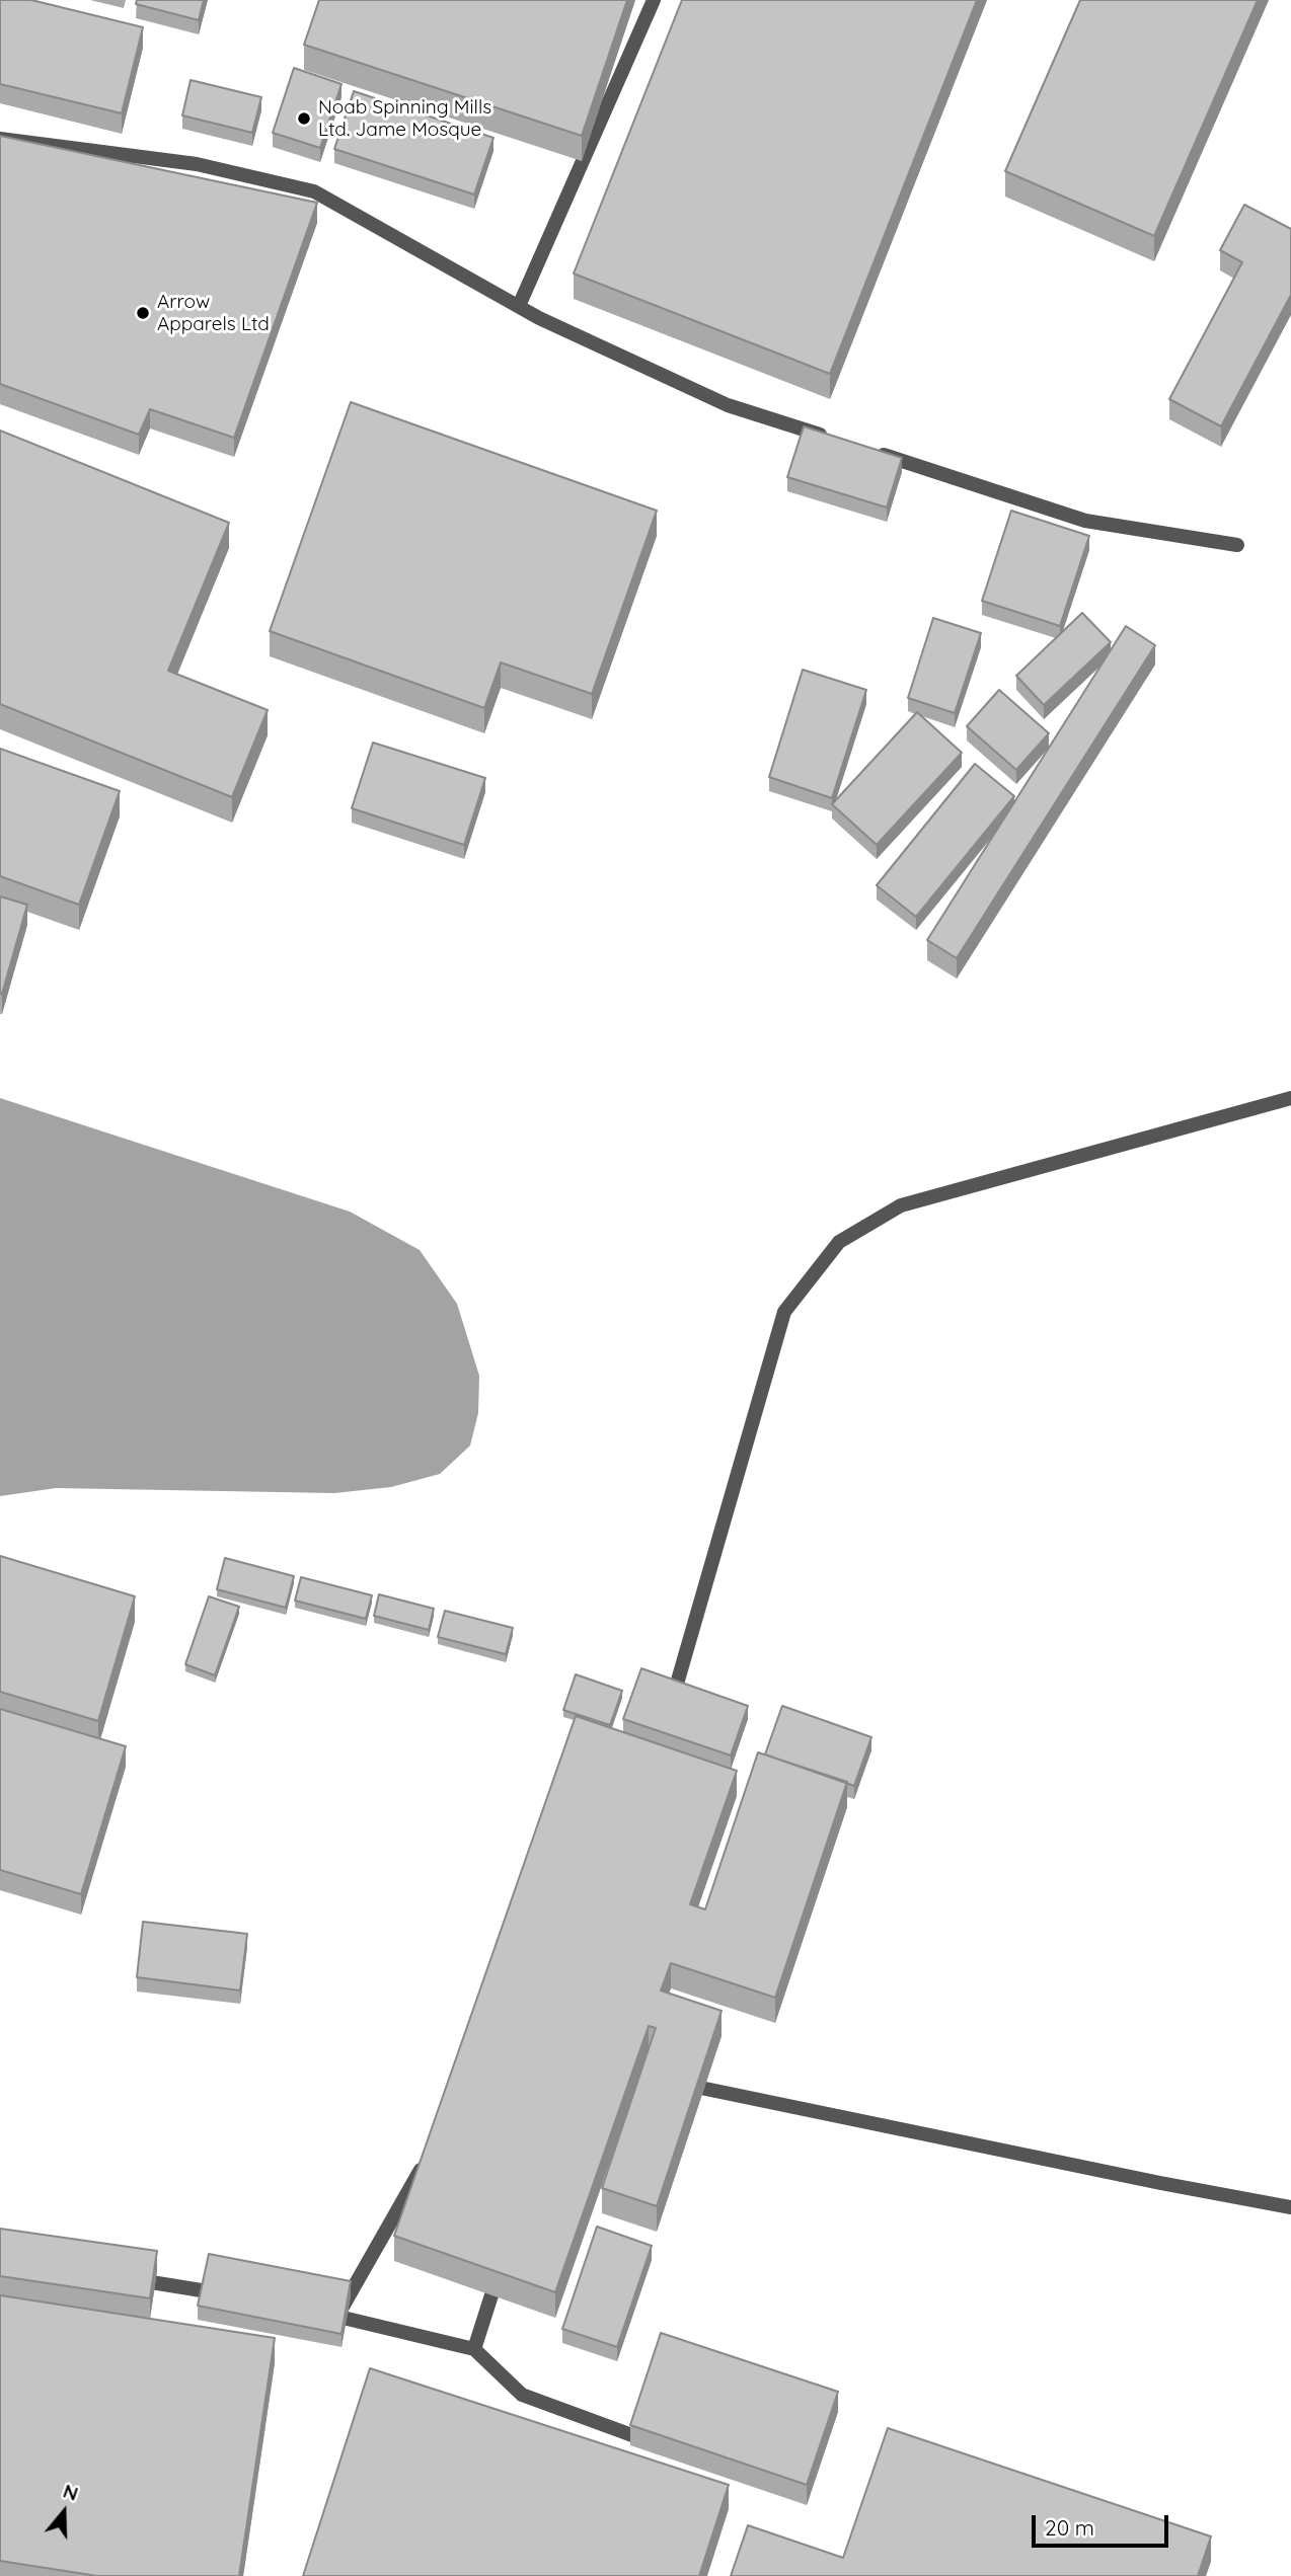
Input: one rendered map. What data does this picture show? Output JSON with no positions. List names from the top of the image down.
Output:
{
  "places": ["Noab Spinning Mills Ltd. Jame Mosque", "Arrow Apparels Ltd"],
  "scale_bar": "20 m",
  "north": "top"
}
